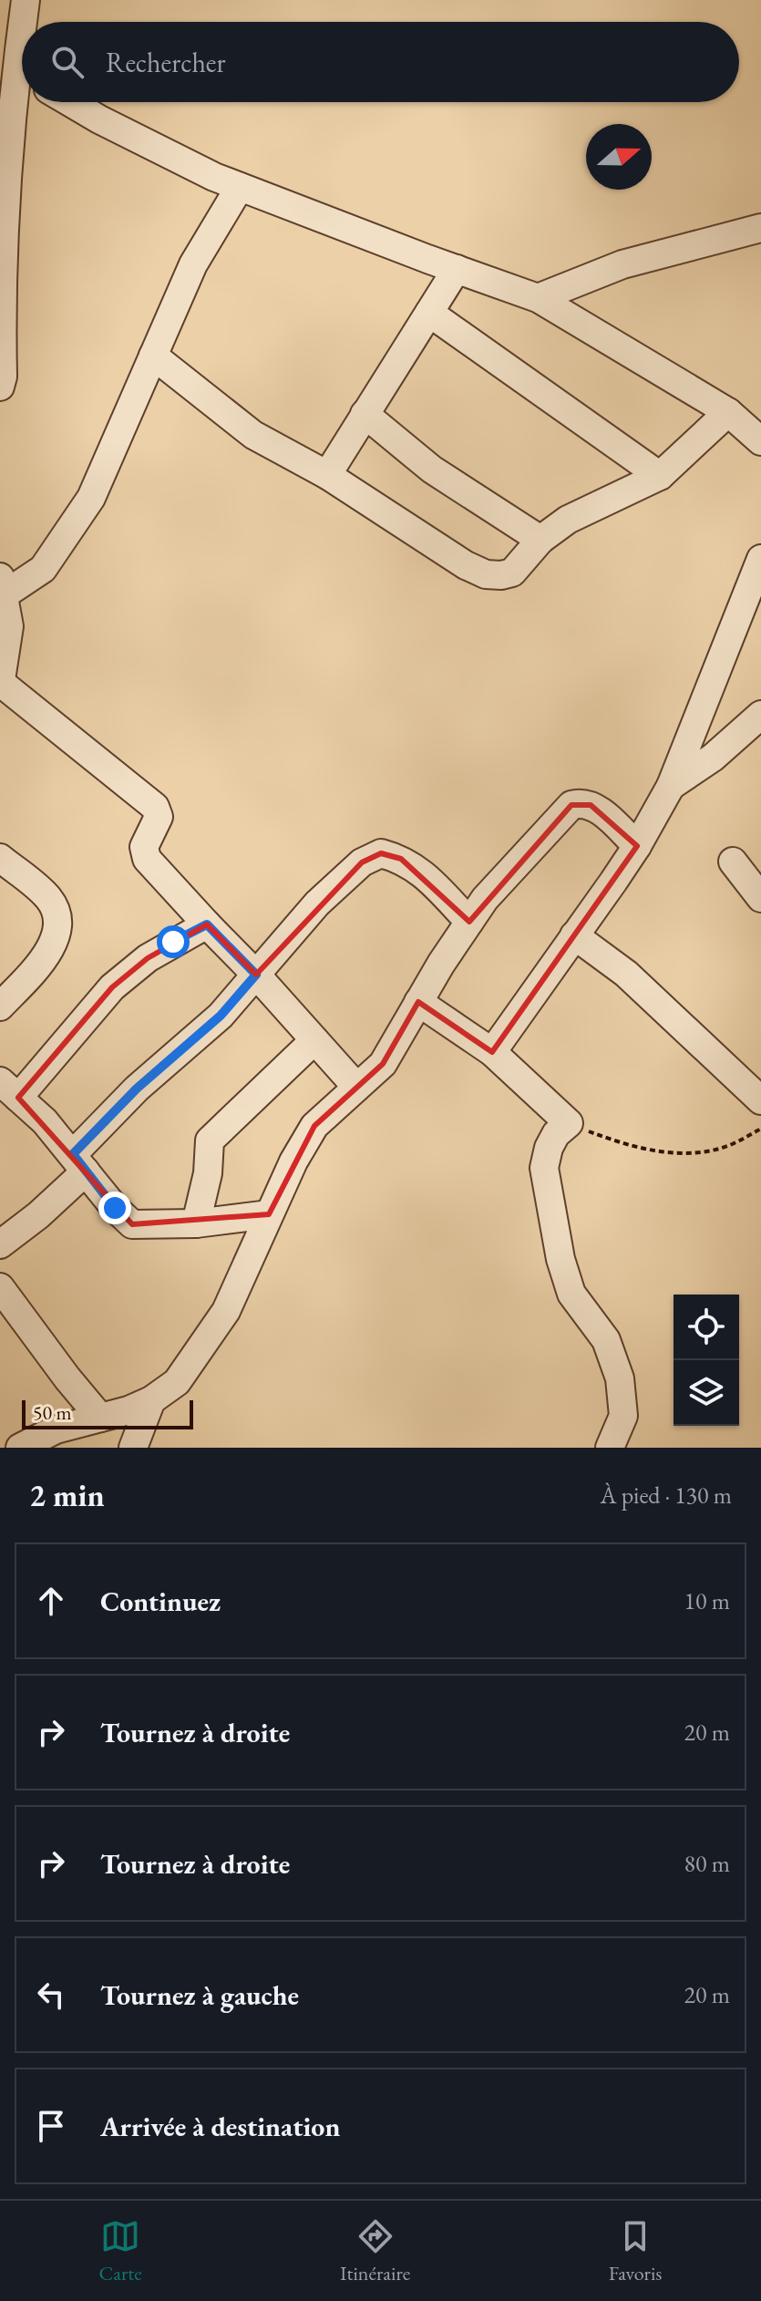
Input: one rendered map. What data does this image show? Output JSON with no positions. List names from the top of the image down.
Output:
{
  "scale_bar": "50 m",
  "north": "right",
  "page": {
    "search": "Rechercher",
    "scale": "50 m",
    "heading": ["2 min", "À pied · 130 m"],
    "list": [
      ["Continuez", "10 m"],
      ["Tournez à droite", "20 m"],
      ["Tournez à droite", "80 m"],
      ["Tournez à gauche", "20 m"],
      "Arrivée à destination"
    ],
    "nav": ["Carte", "Itinéraire", "Favoris"]
  }
}
